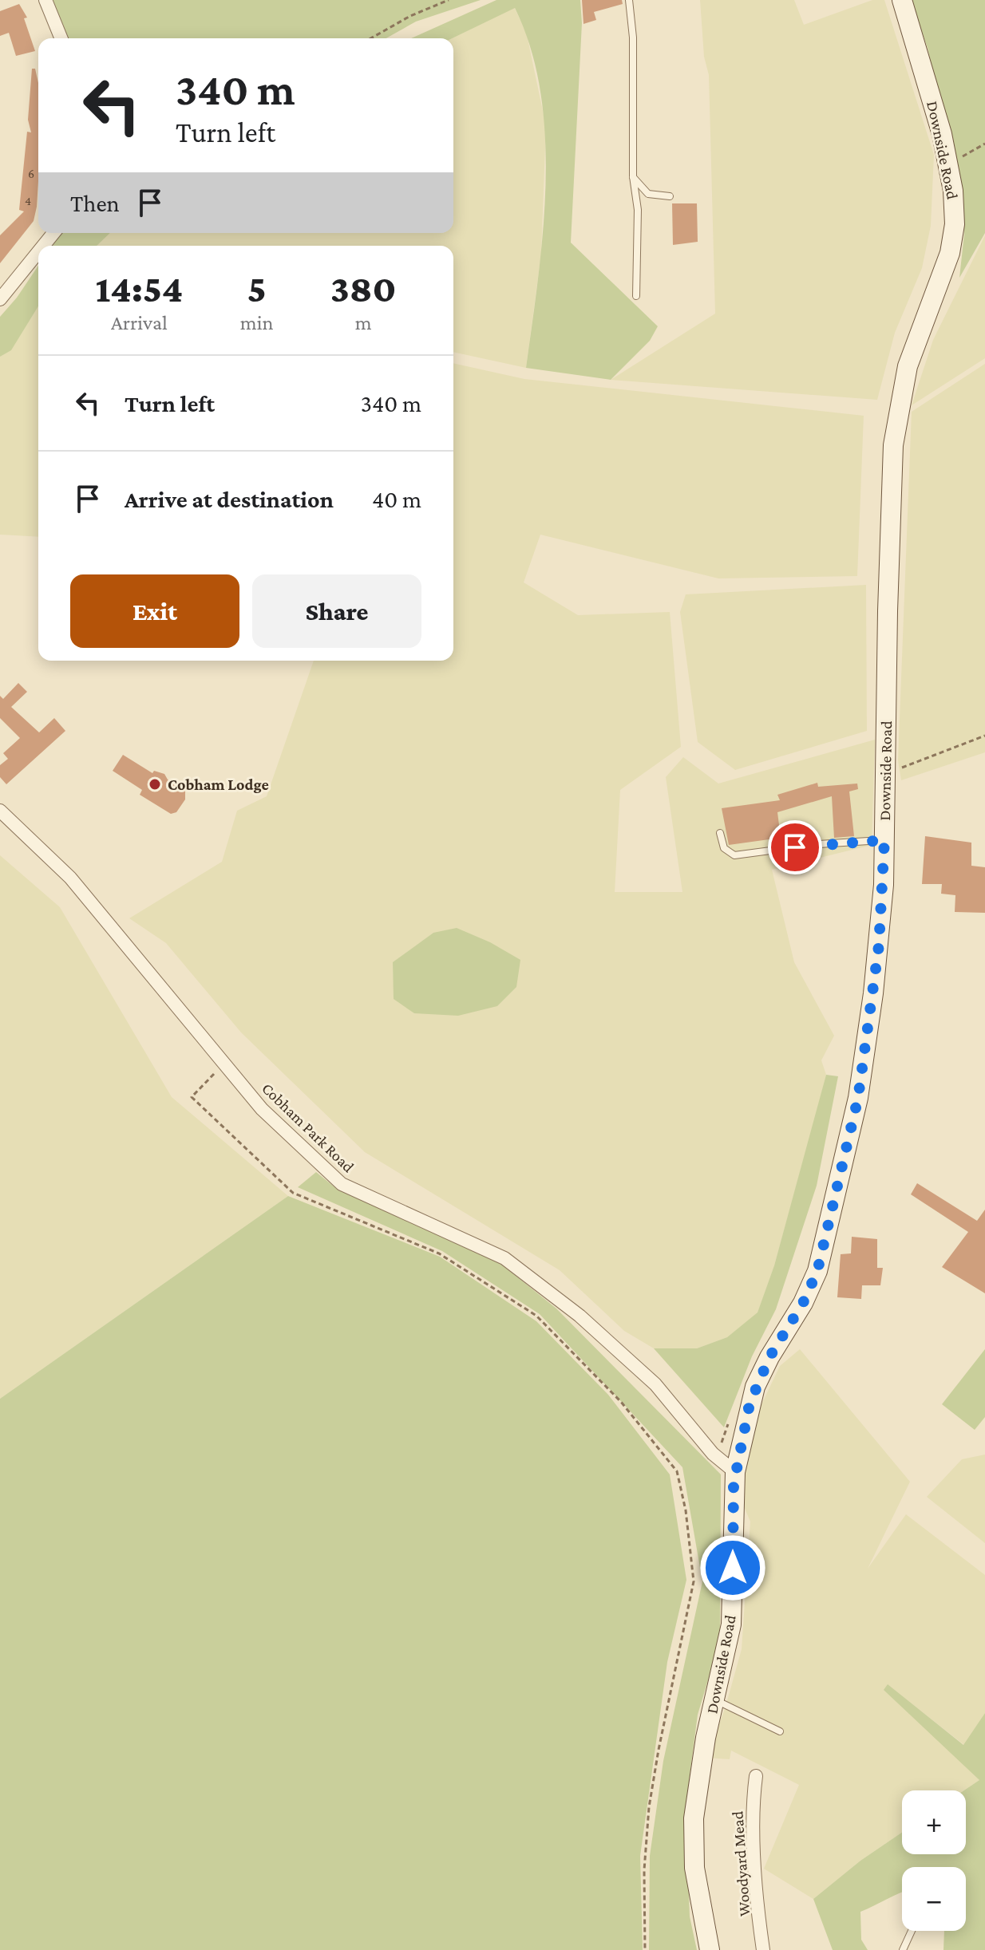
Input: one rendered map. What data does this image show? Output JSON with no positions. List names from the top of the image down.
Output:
{
  "streets": {
    "street": ["Downside Road", "Cobham Park Road", "Woodyard Mead"]
  },
  "crossings": [
    ["Downside Road", "Cobham Park Road"]
  ],
  "places": ["Cobham Lodge"],
  "house_numbers": ["6", "4"],
  "page": {
    "turn": ["340 m", "Turn left"],
    "then": "Then",
    "eta": [
      "14:54",
      "Arrival",
      "5",
      "min",
      "380",
      "m"
    ],
    "list": [
      {
        "name": "Turn left",
        "value": "340 m"
      },
      {
        "name": "Arrive at destination",
        "value": "40 m"
      }
    ],
    "buttons": ["Exit", "Share"],
    "map_buttons": ["+", "−"]
  }
}
